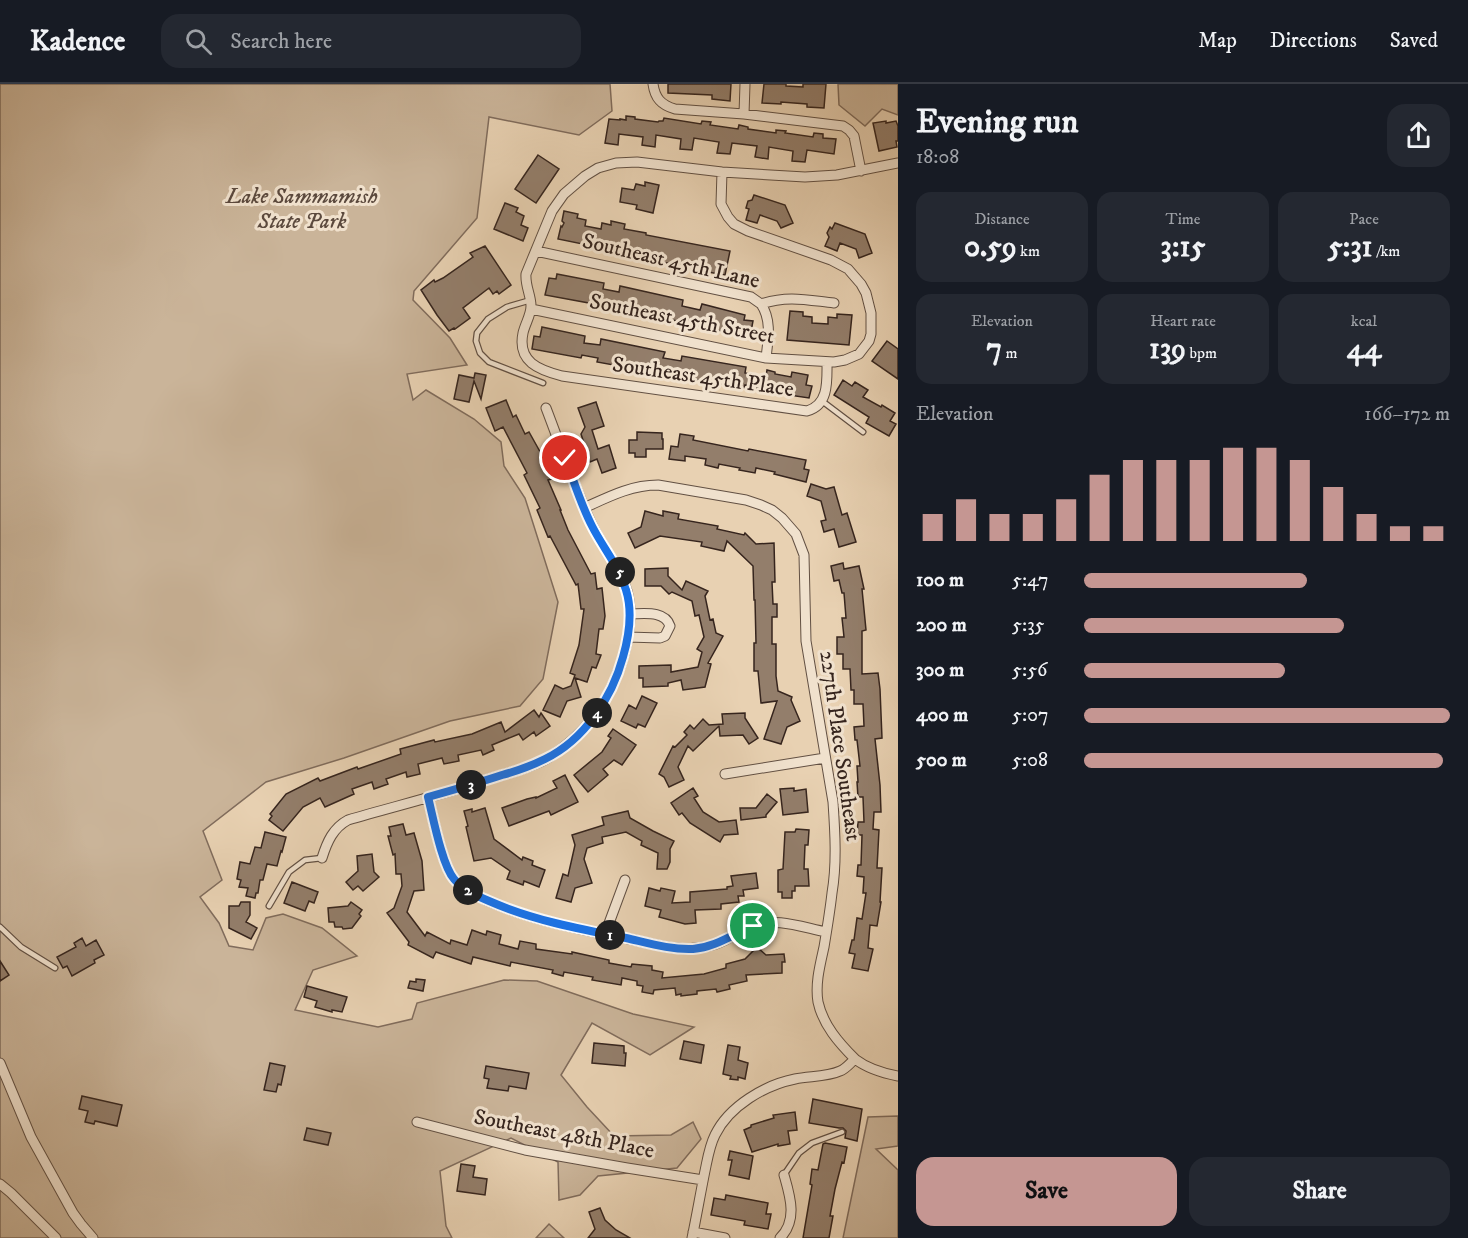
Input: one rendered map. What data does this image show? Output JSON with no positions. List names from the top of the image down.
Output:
{
  "streets": {
    "street": [
      "Southeast 45th Lane",
      "Southeast 45th Street",
      "Southeast 45th Place",
      "227th Place Southeast",
      "Southeast 48th Place"
    ]
  },
  "crossings": [
    ["Southeast 45th Street", "Southeast 45th Place"]
  ],
  "parks": ["Lake Sammamish State Park"],
  "page": {
    "header": "Kadence",
    "search": "Search here",
    "nav": ["Map", "Directions", "Saved"],
    "heading": ["Evening run", "18:08"],
    "stats": [
      ["Distance", "0.59 km"],
      ["Time", "3:15"],
      ["Pace", "5:31 /km"],
      ["Elevation", "7 m"],
      ["Heart rate", "139 bpm"],
      ["kcal", "44"]
    ],
    "chart": ["Elevation", "166–172 m"],
    "pins": [
      "5",
      "4",
      "3",
      "2",
      "1"
    ],
    "list": [
      {
        "name": "100 m",
        "note": "5:47"
      },
      {
        "name": "200 m",
        "note": "5:35"
      },
      {
        "name": "300 m",
        "note": "5:56"
      },
      {
        "name": "400 m",
        "note": "5:07"
      },
      {
        "name": "500 m",
        "note": "5:08"
      }
    ],
    "buttons": ["Save", "Share"]
  }
}
